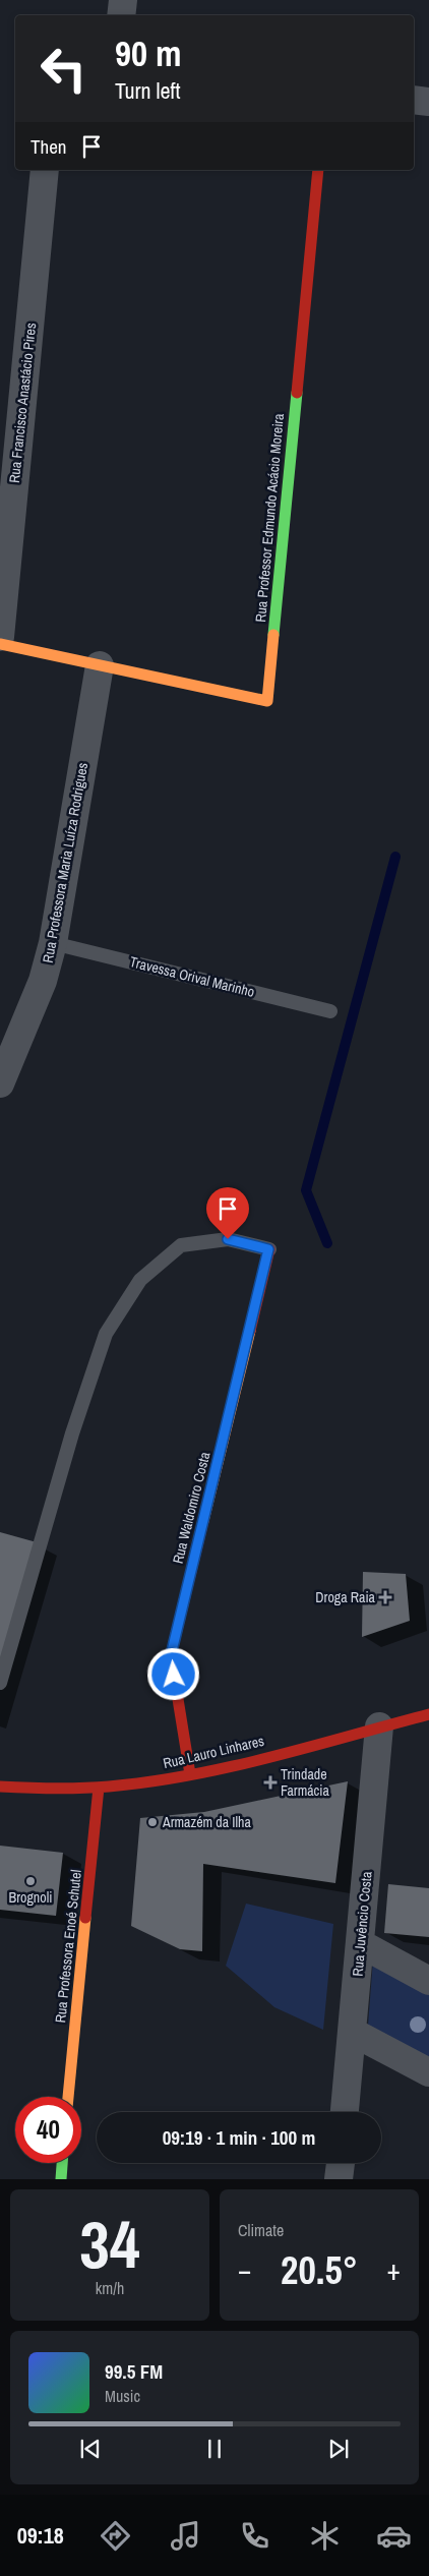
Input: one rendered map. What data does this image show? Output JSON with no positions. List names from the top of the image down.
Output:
{
  "streets": {
    "street": [
      "Rua Francisco Anastácio Pires",
      "Rua Professor Edmundo Acácio Moreira",
      "Rua Professora Maria Luíza Rodrigues",
      "Rua Waldomiro Costa",
      "Rua Lauro Linhares",
      "Rua Juvêncio Costa",
      "Rua Professora Enoé Schutel"
    ],
    "lane": ["Travessa Orival Marinho"]
  },
  "crossings": [
    ["Rua Professor Edmundo Acácio Moreira", "Rua Professora Maria Luíza Rodrigues"],
    ["Rua Professora Maria Luíza Rodrigues", "Travessa Orival Marinho"],
    ["Rua Waldomiro Costa", "Rua Lauro Linhares"],
    ["Rua Lauro Linhares", "Rua Juvêncio Costa"],
    ["Rua Lauro Linhares", "Rua Professora Enoé Schutel"]
  ],
  "places": {
    "health": ["Droga Raia", "Trindade Farmácia"],
    "other": ["Armazém da Ilha", "Brognoli"]
  },
  "page": {
    "turn": ["90 m", "Turn left"],
    "then": "Then",
    "limit": "40",
    "trip": "09:19 · 1 min · 100 m",
    "tile": [
      ["34", "km/h"],
      "Climate"
    ],
    "heat": ["−", "20.5°", "+"],
    "song": ["99.5 FM", "Music"],
    "tabs": "09:18"
  }
}
